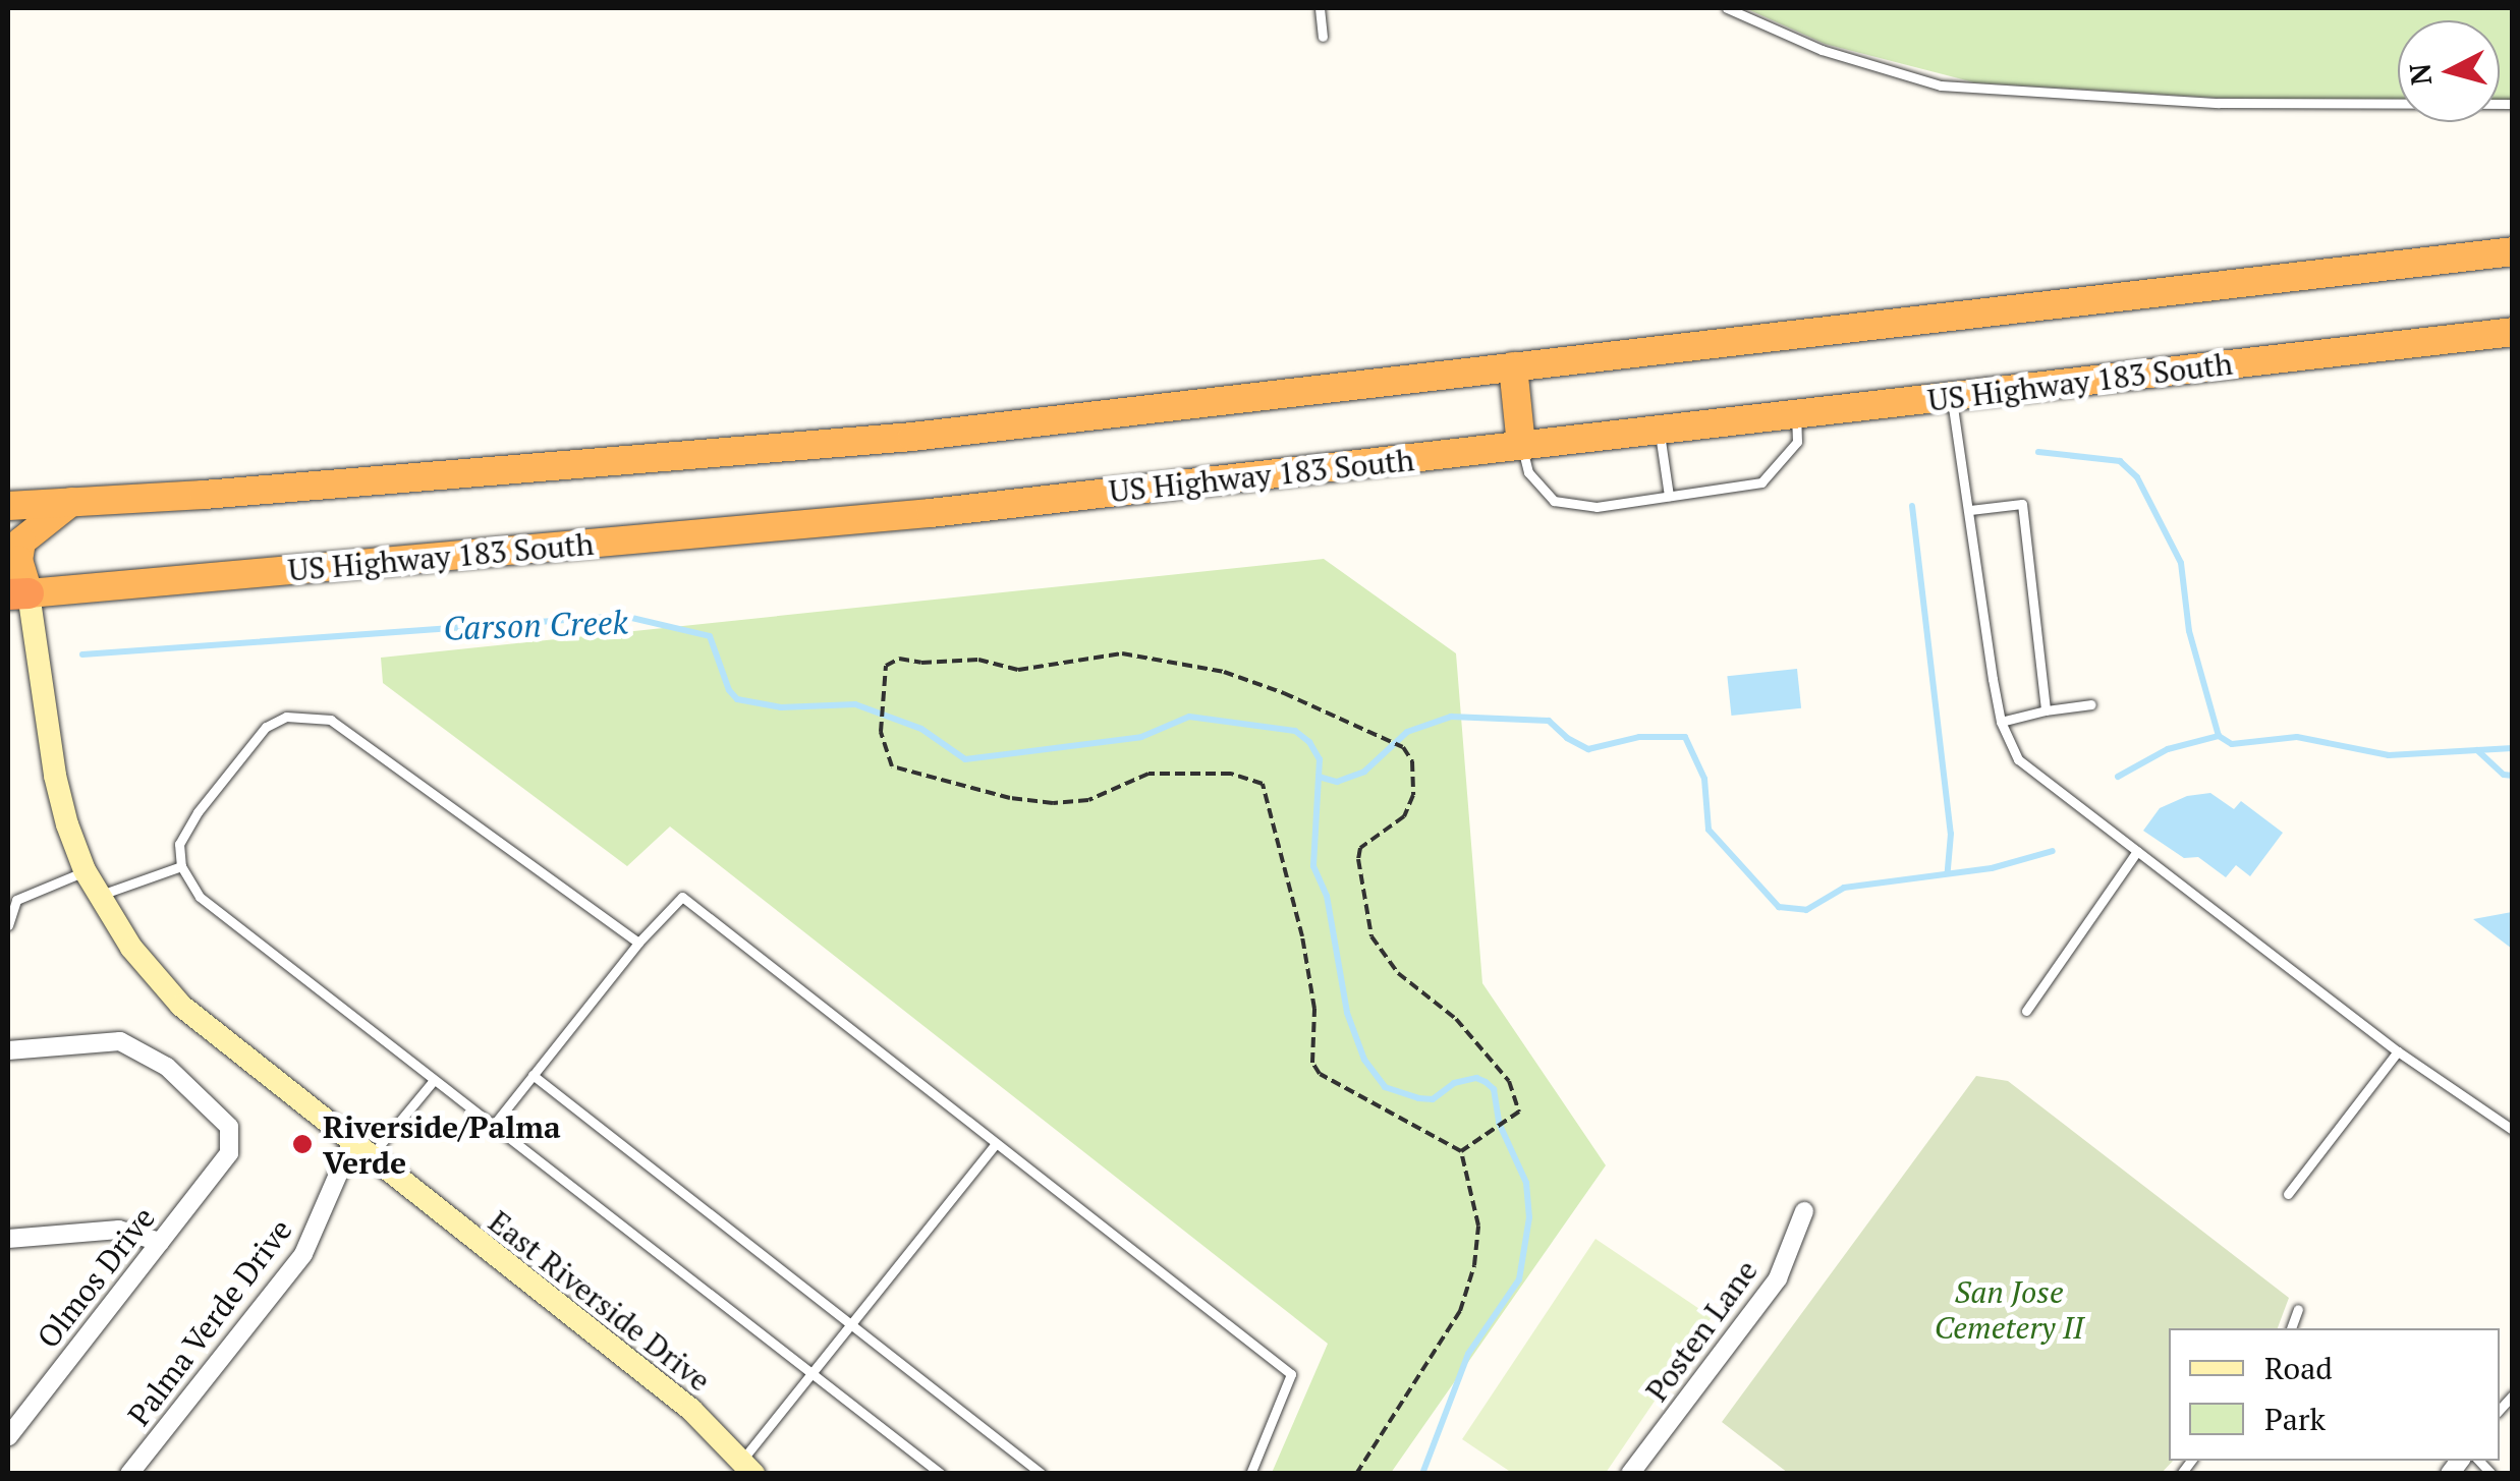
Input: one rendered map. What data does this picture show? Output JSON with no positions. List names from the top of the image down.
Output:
{
  "streets": {
    "highway": ["US Highway 183 South"],
    "main road": ["East Riverside Drive"],
    "street": ["Olmos Drive", "Palma Verde Drive", "Posten Lane"]
  },
  "crossings": [
    ["US Highway 183 South", "East Riverside Drive"],
    ["East Riverside Drive", "Palma Verde Drive"]
  ],
  "water": ["Carson Creek"],
  "parks": ["San Jose Cemetery II"],
  "places": ["Riverside/Palma Verde"],
  "legend": ["Road", "Park"],
  "north": "left"
}
